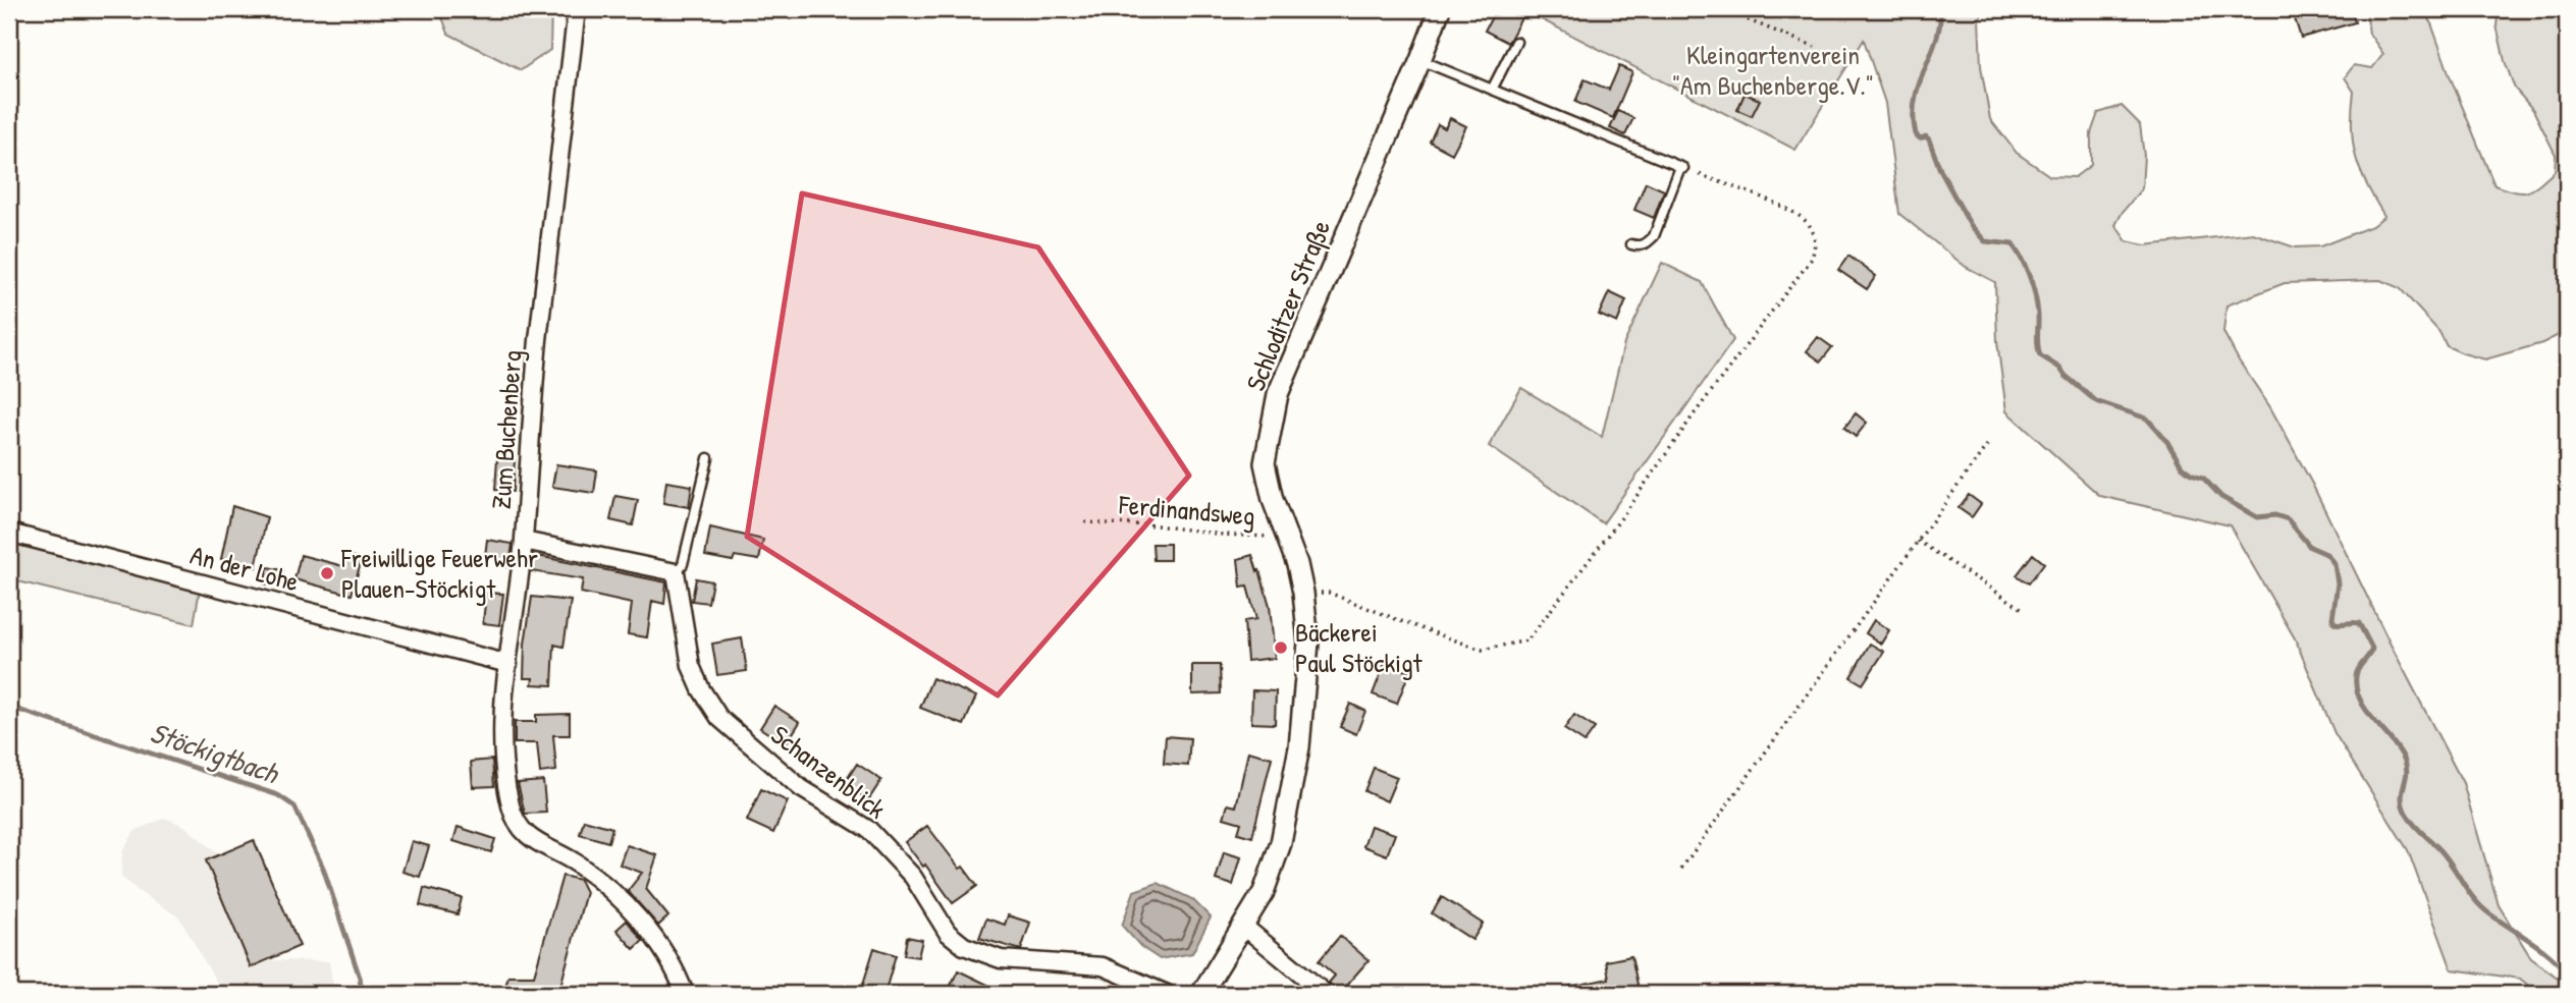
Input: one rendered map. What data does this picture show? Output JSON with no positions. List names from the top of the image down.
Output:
{
  "streets": {
    "street": [
      "Schloditzer Straße",
      "Zum Buchenberg",
      "An der Lohe",
      "Schanzenblick"
    ],
    "path": ["Ferdinandsweg"]
  },
  "crossings": [
    ["Schloditzer Straße", "Ferdinandsweg"],
    ["Zum Buchenberg", "An der Lohe"]
  ],
  "water": ["Stöckigtbach"],
  "parks": ["Kleingartenverein \"Am Buchenberge.V.\""],
  "places": ["Freiwillige Feuerwehr Plauen-Stöckigt", "Bäckerei Paul Stöckigt"]
}
